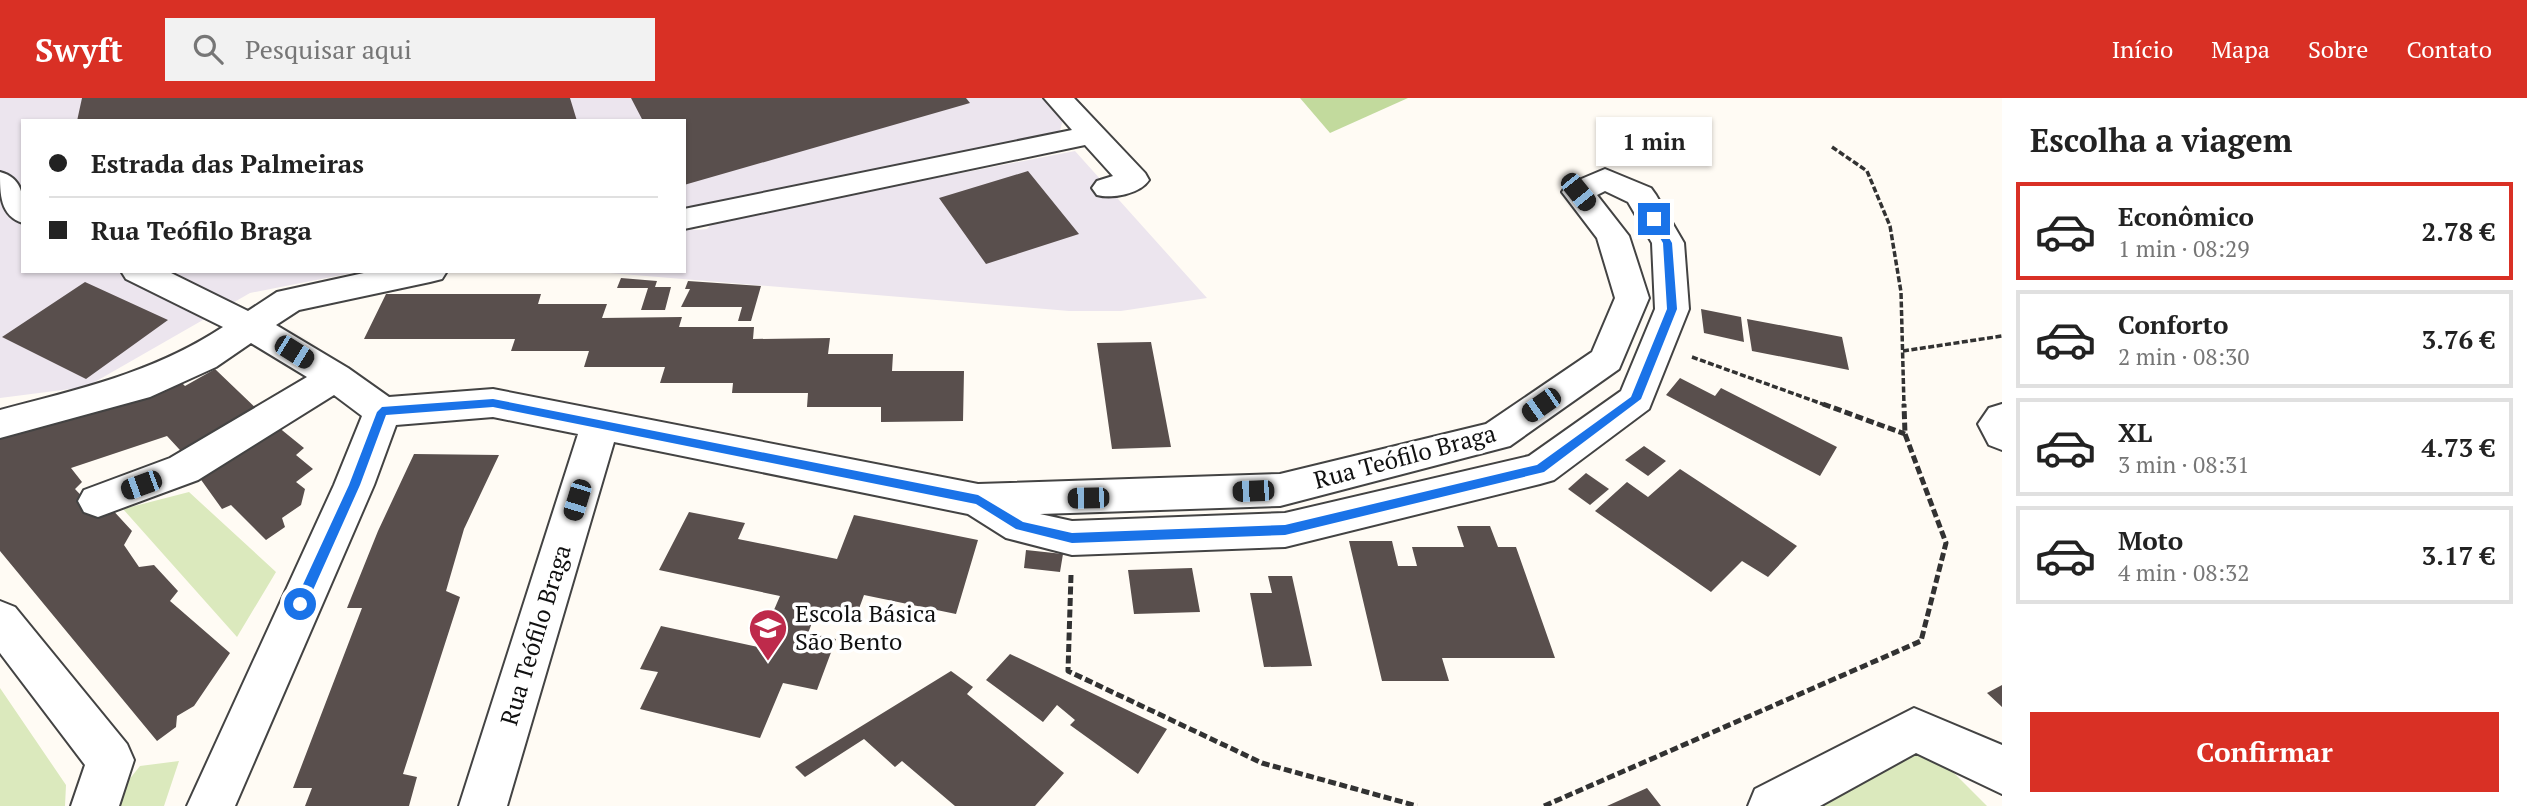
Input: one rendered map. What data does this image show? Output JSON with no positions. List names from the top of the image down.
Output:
{
  "streets": {
    "street": ["Rua Teófilo Braga"]
  },
  "places": {
    "school or university": ["Escola Básica São Bento"]
  },
  "page": {
    "header": "Swyft",
    "search": "Pesquisar aqui",
    "nav": [
      "Início",
      "Mapa",
      "Sobre",
      "Contato"
    ],
    "heading": "Escolha a viagem",
    "bubble": "1 min",
    "banner": ["Estrada das Palmeiras", "Rua Teófilo Braga"],
    "list": [
      {
        "name": "Econômico",
        "note": "1 min · 08:29",
        "value": "2.78 €"
      },
      {
        "name": "Conforto",
        "note": "2 min · 08:30",
        "value": "3.76 €"
      },
      {
        "name": "XL",
        "note": "3 min · 08:31",
        "value": "4.73 €"
      },
      {
        "name": "Moto",
        "note": "4 min · 08:32",
        "value": "3.17 €"
      }
    ],
    "buttons": "Confirmar"
  }
}
